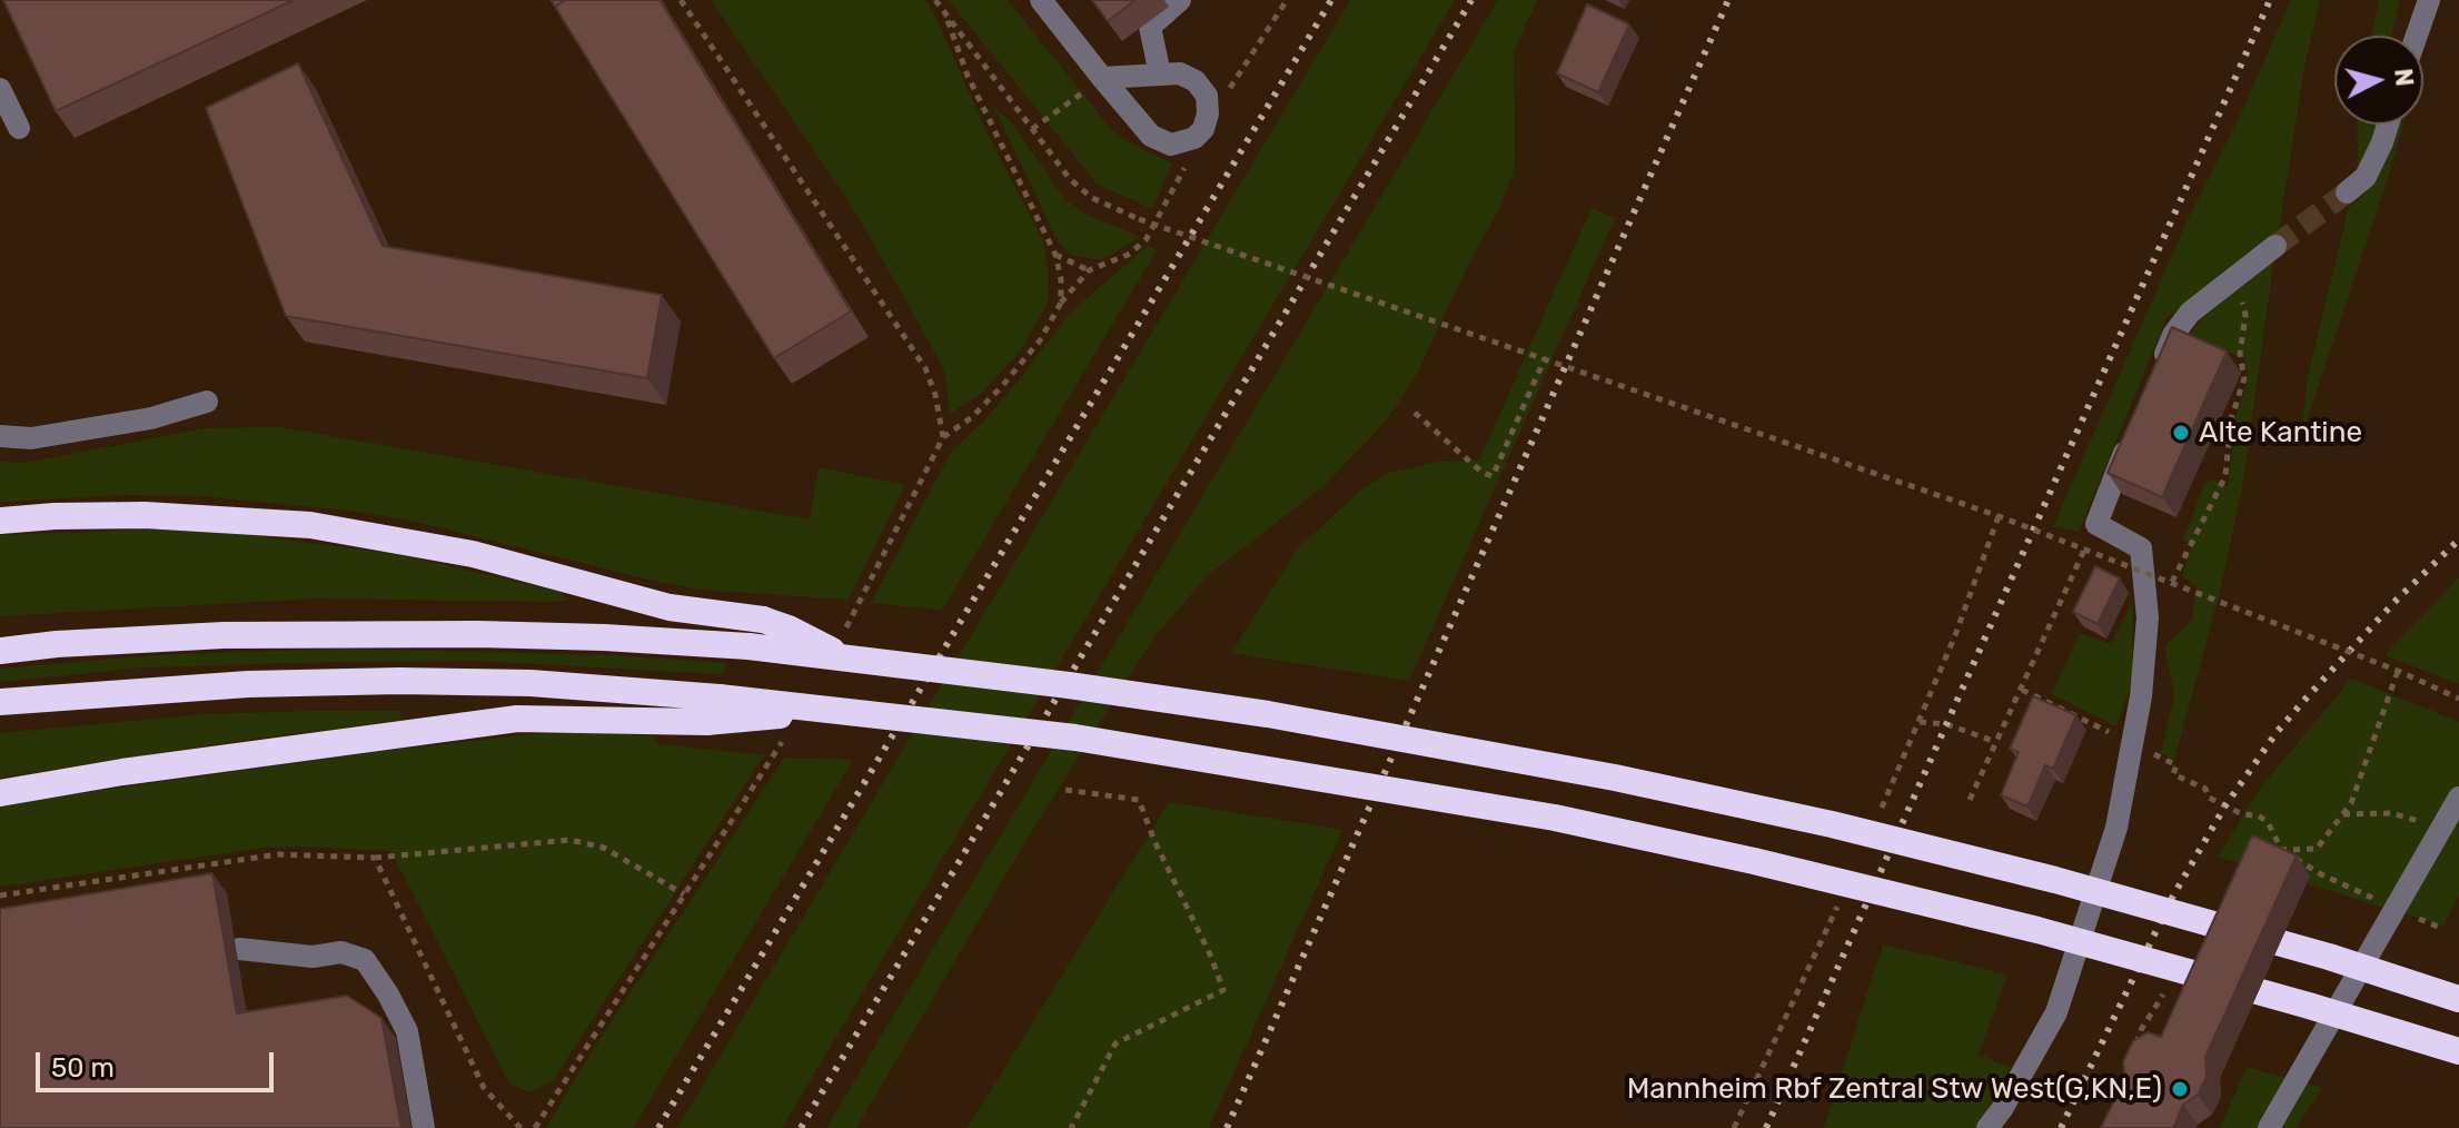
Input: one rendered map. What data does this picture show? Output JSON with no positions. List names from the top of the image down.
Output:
{
  "places": ["Alte Kantine", "Mannheim Rbf Zentral Stw West(G,KN,E)"],
  "scale_bar": "50 m",
  "north": "right"
}
